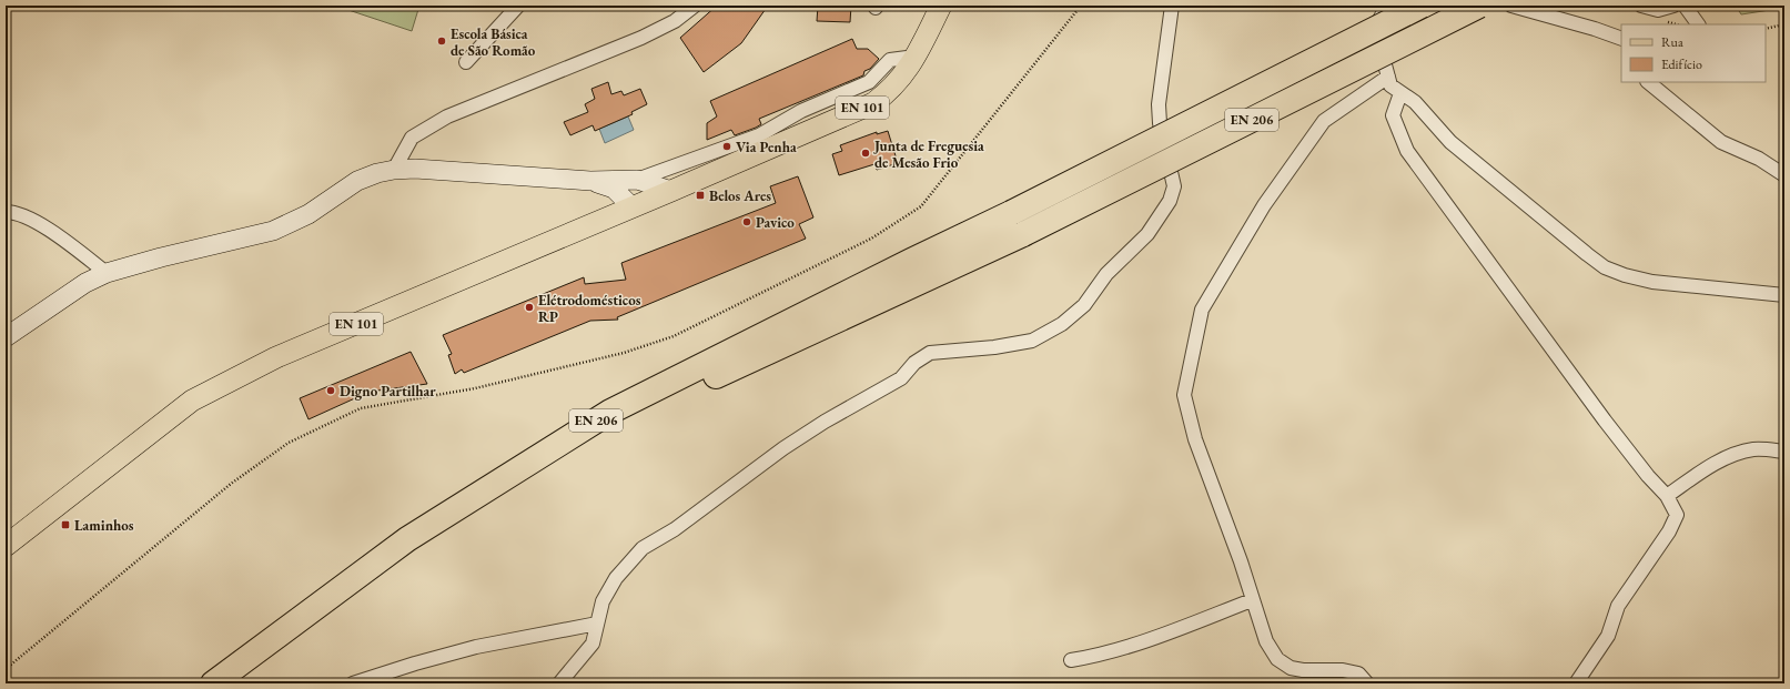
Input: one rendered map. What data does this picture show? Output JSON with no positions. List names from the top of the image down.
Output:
{
  "streets": {
    "highway": ["EN 206"],
    "main road": ["EN 101"]
  },
  "places": {
    "other": [
      "Escola Básica de São Romão",
      "Via Penha",
      "Junta de Freguesia de Mesão Frio",
      "Pavico",
      "Elétrodomésticos RP",
      "Digno Partilhar"
    ],
    "transit": ["Belos Ares", "Laminhos"]
  },
  "legend": ["Rua", "Edifício"]
}
